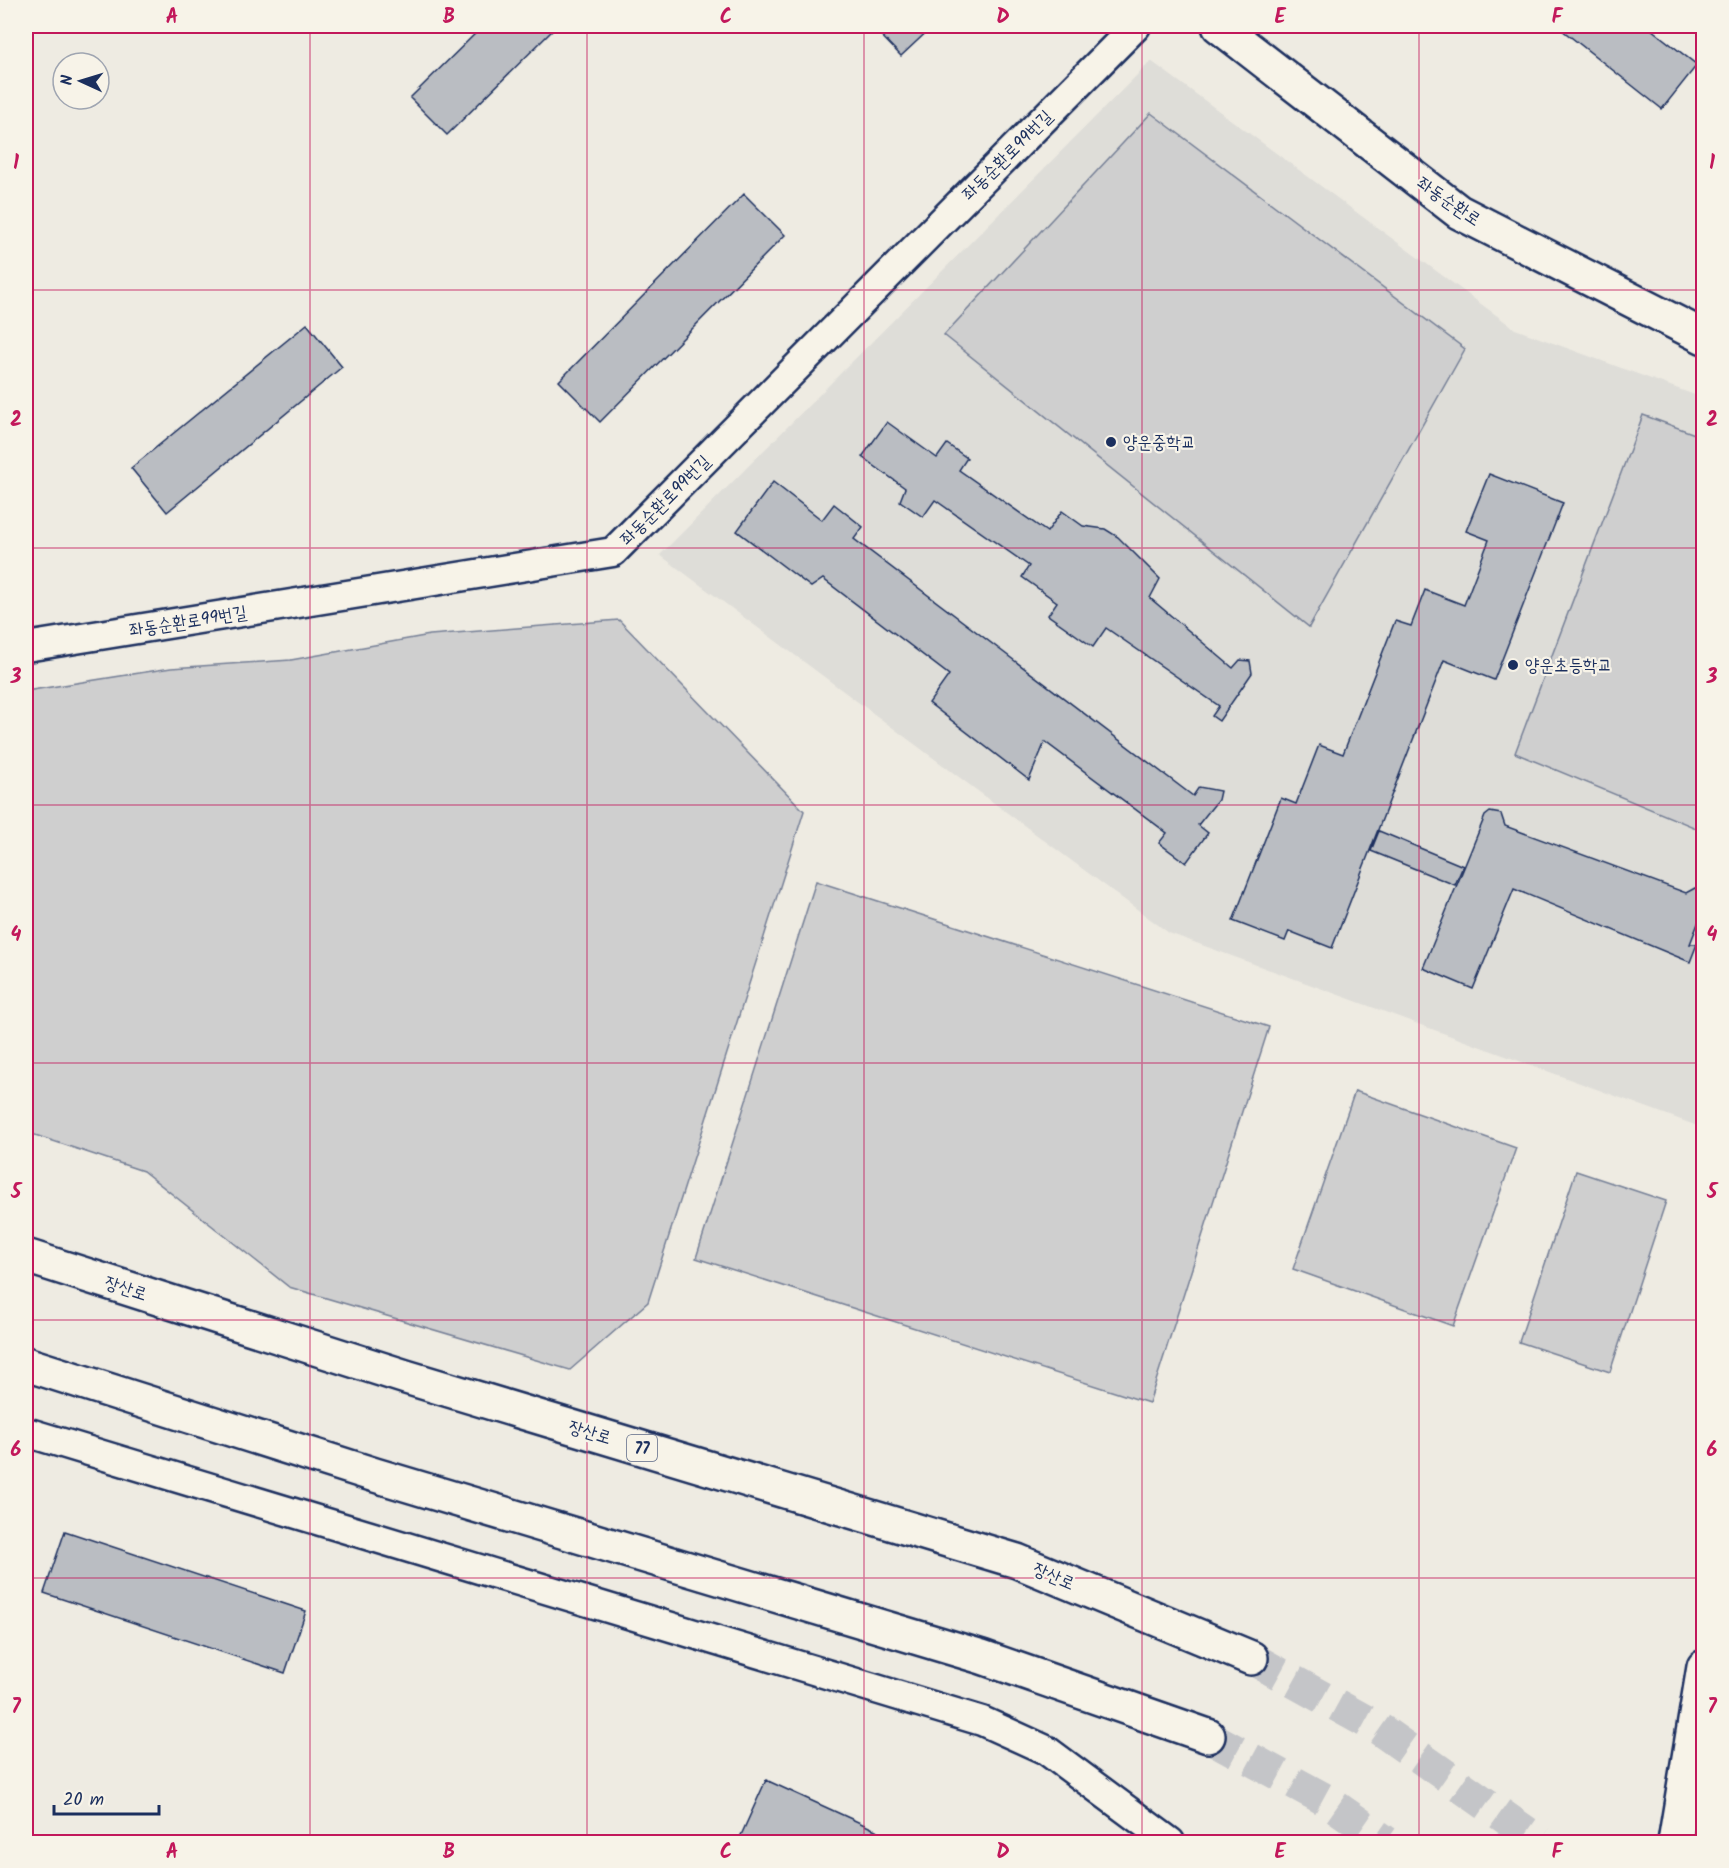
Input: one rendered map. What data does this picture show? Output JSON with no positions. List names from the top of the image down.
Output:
{
  "streets": {
    "main road": ["좌동순환로", "장산로", "77"],
    "street": ["좌동순환로99번길"]
  },
  "places": ["양운중학교", "양운초등학교"],
  "scale_bar": "20 m",
  "north": "left",
  "grid": {
    "columns": [
      "A",
      "B",
      "C",
      "D",
      "E",
      "F"
    ],
    "rows": [
      "1",
      "2",
      "3",
      "4",
      "5",
      "6",
      "7"
    ]
  }
}
